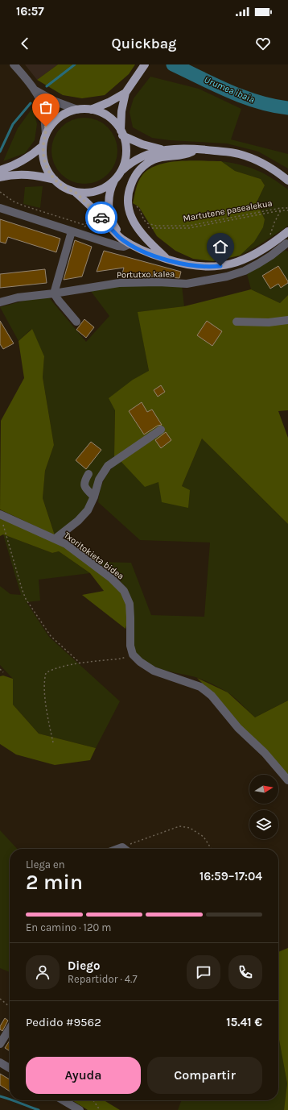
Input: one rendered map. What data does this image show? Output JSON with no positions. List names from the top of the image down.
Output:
{
  "streets": {
    "street": ["Portutxo kalea", "Txoritokieta bidea"],
    "path": ["Martutene pasealekua"]
  },
  "water": ["Urumea ibaia"],
  "north": "right",
  "page": {
    "status": "16:57",
    "header": "Quickbag",
    "heading": ["2 min", "Llega en", "16:59–17:04"],
    "panel": [
      "Diego",
      "Repartidor · 4.7",
      "Pedido #9562",
      "15.41 €"
    ],
    "bar": "En camino · 120 m",
    "buttons": ["Ayuda", "Compartir"]
  }
}
